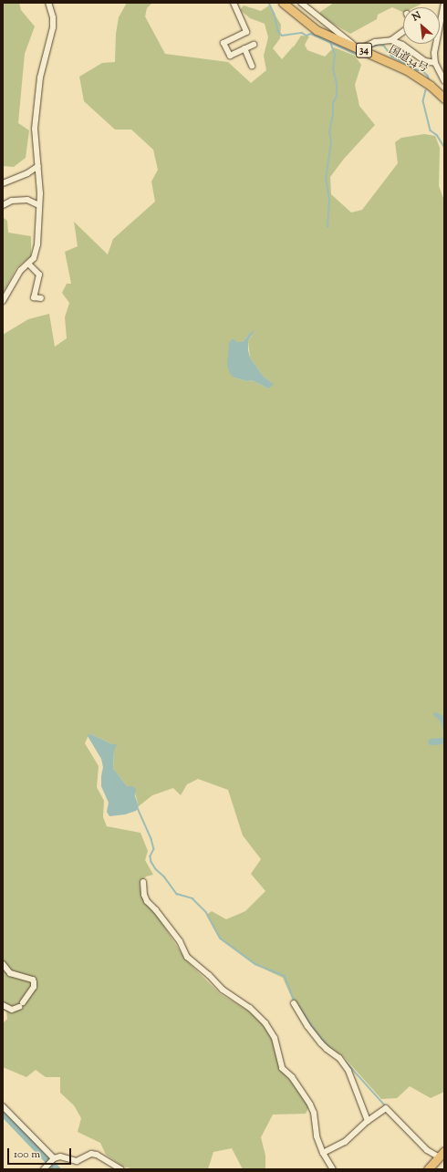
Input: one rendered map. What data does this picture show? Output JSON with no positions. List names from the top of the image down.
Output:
{
  "streets": {
    "highway": ["34", "国道34号"]
  },
  "scale_bar": "100 m",
  "north": "top left"
}
